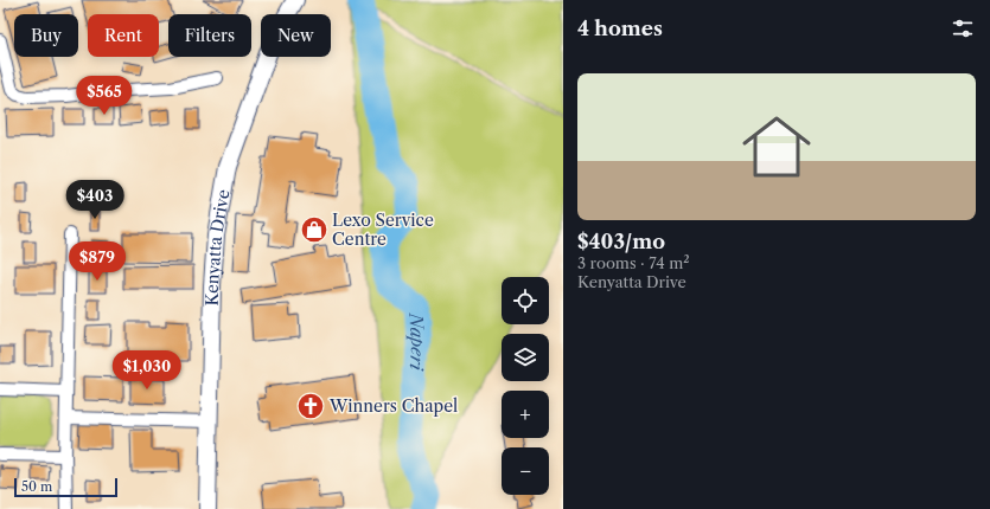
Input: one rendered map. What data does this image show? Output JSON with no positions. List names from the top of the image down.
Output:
{
  "streets": {
    "main road": ["Kenyatta Drive"]
  },
  "water": ["Naperi"],
  "places": {
    "shop": ["Lexo Service Centre"],
    "church": ["Winners Chapel"]
  },
  "scale_bar": "50 m",
  "page": {
    "heading": "4 homes",
    "chip": [
      "Buy",
      "Rent",
      "Filters",
      "New"
    ],
    "list": [
      {
        "name": "$403/mo",
        "note": "3 rooms · 74 m² · Kenyatta Drive"
      }
    ],
    "price": [
      "$565",
      "$403",
      "$879",
      "$1,030"
    ],
    "map_buttons": ["+", "−"],
    "scale": "50 m"
  }
}
